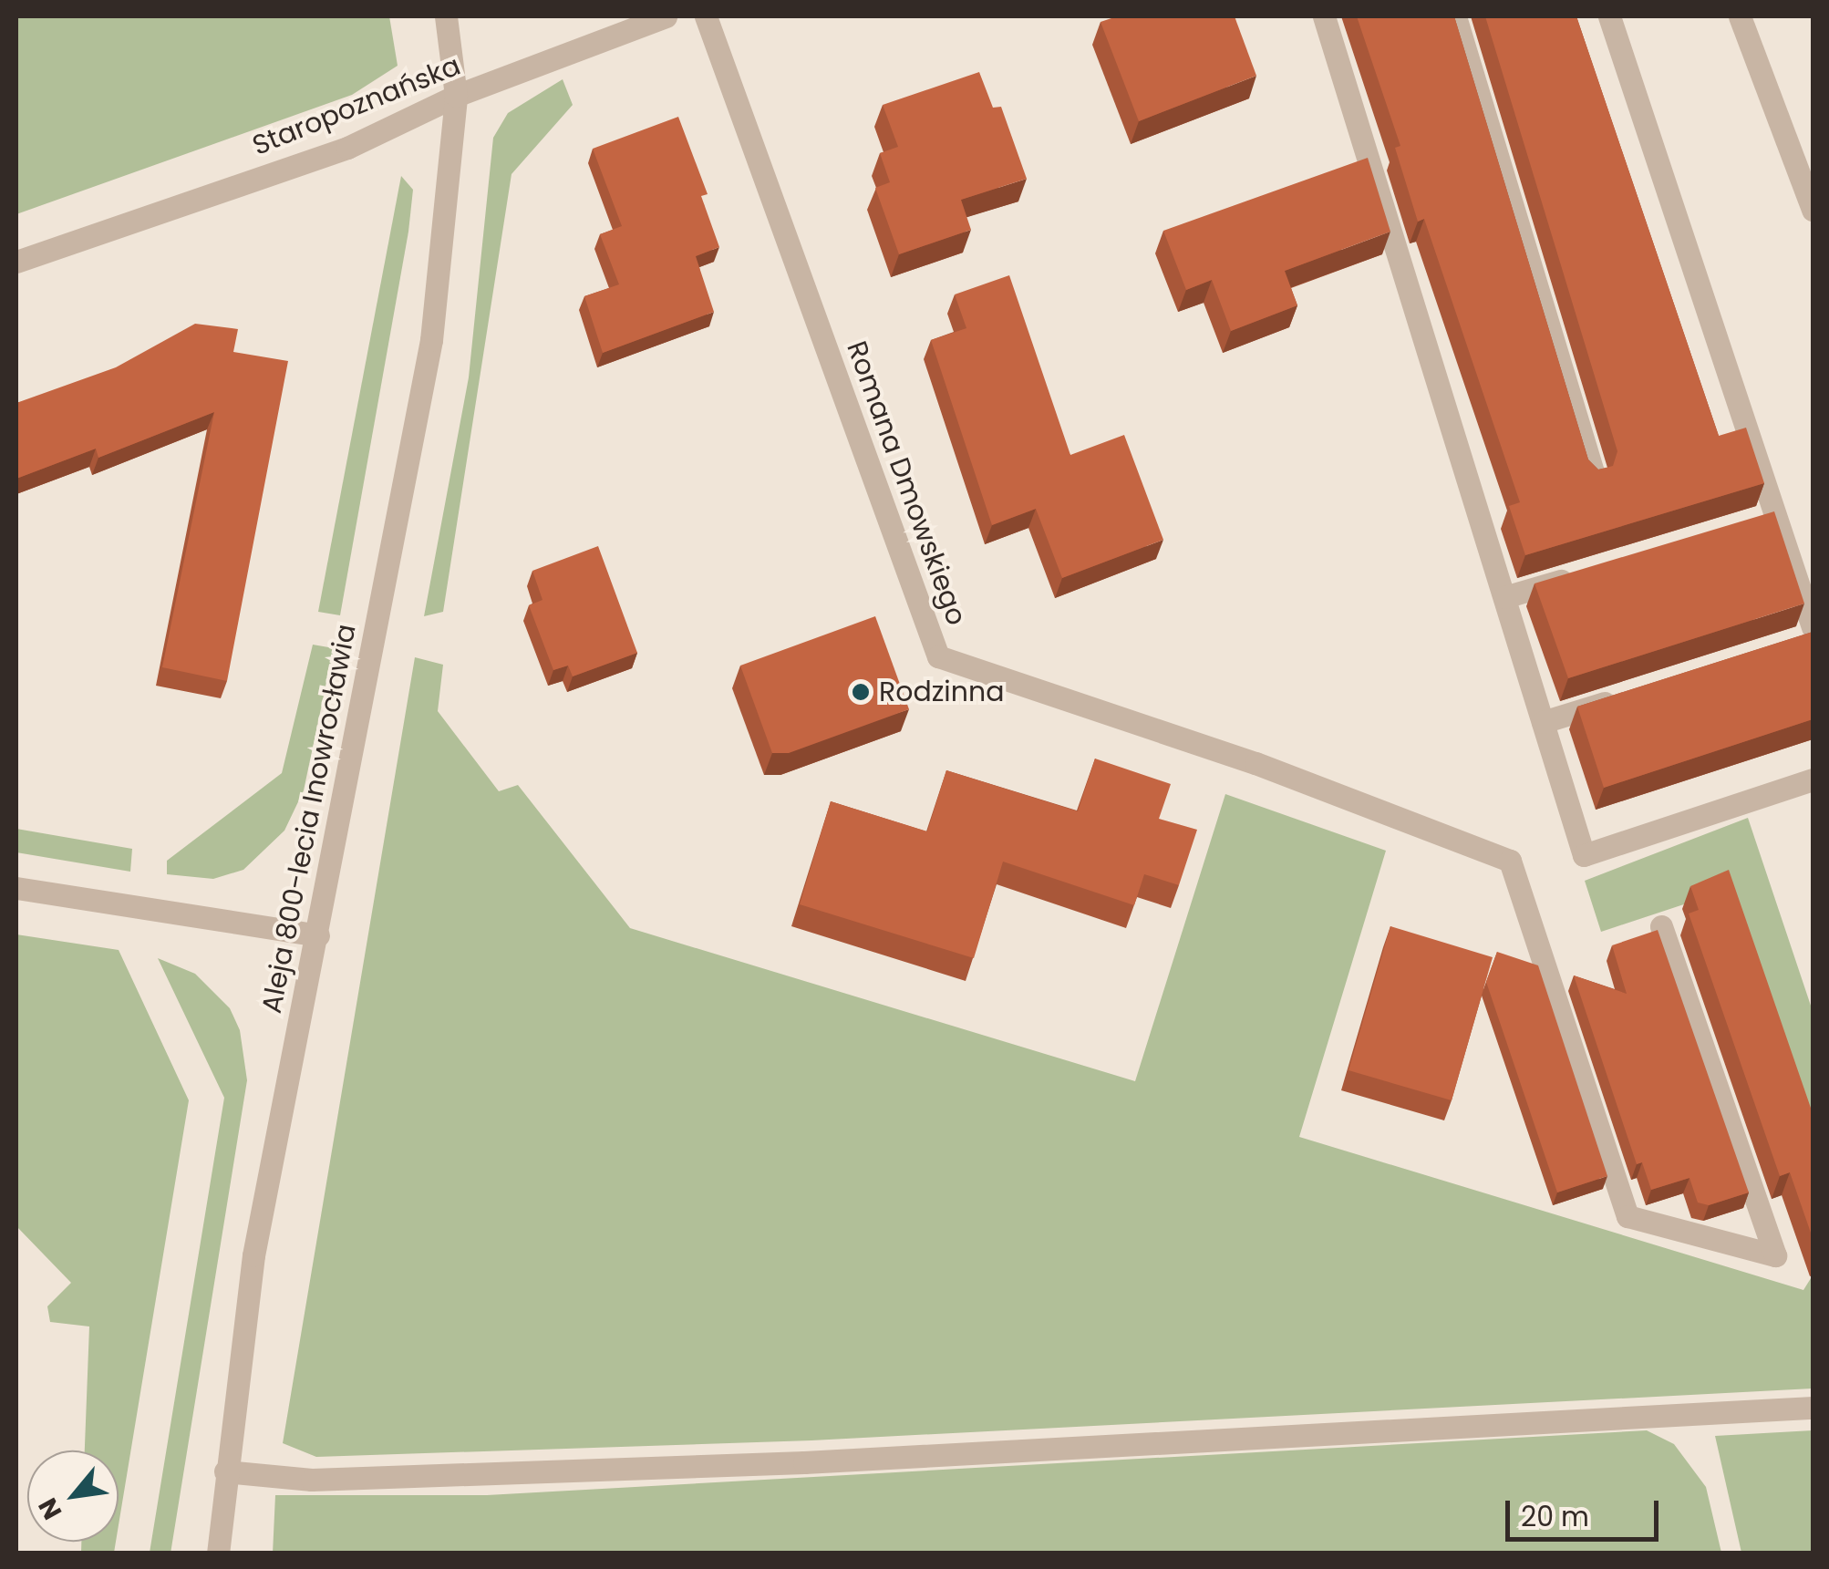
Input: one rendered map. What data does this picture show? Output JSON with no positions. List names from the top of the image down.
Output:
{
  "streets": {
    "street": ["Staropoznańska", "Romana Dmowskiego", "Aleja 800-lecia Inowrocławia"]
  },
  "crossings": [
    ["Staropoznańska", "Aleja 800-lecia Inowrocławia"]
  ],
  "places": ["Rodzinna"],
  "scale_bar": "20 m",
  "north": "bottom left"
}
